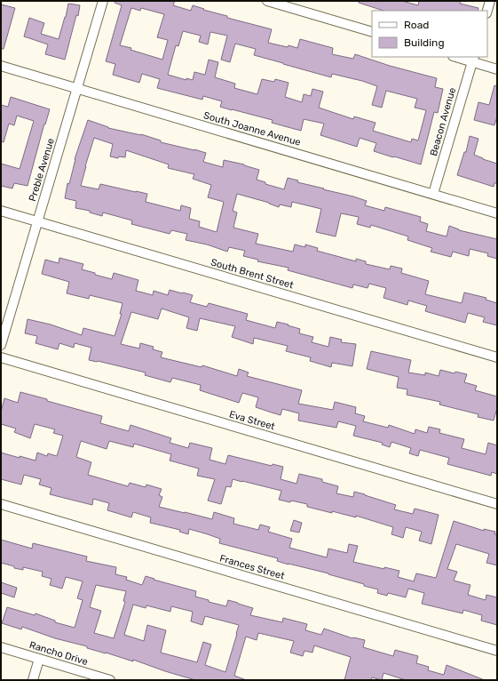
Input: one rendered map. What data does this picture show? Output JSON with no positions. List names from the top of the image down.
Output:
{
  "streets": {
    "street": [
      "Beacon Avenue",
      "South Joanne Avenue",
      "Preble Avenue",
      "South Brent Street",
      "Eva Street",
      "Frances Street",
      "Rancho Drive"
    ]
  },
  "crossings": [
    ["Beacon Avenue", "South Joanne Avenue"],
    ["South Joanne Avenue", "Preble Avenue"],
    ["Preble Avenue", "South Brent Street"]
  ],
  "legend": ["Road", "Building"]
}
